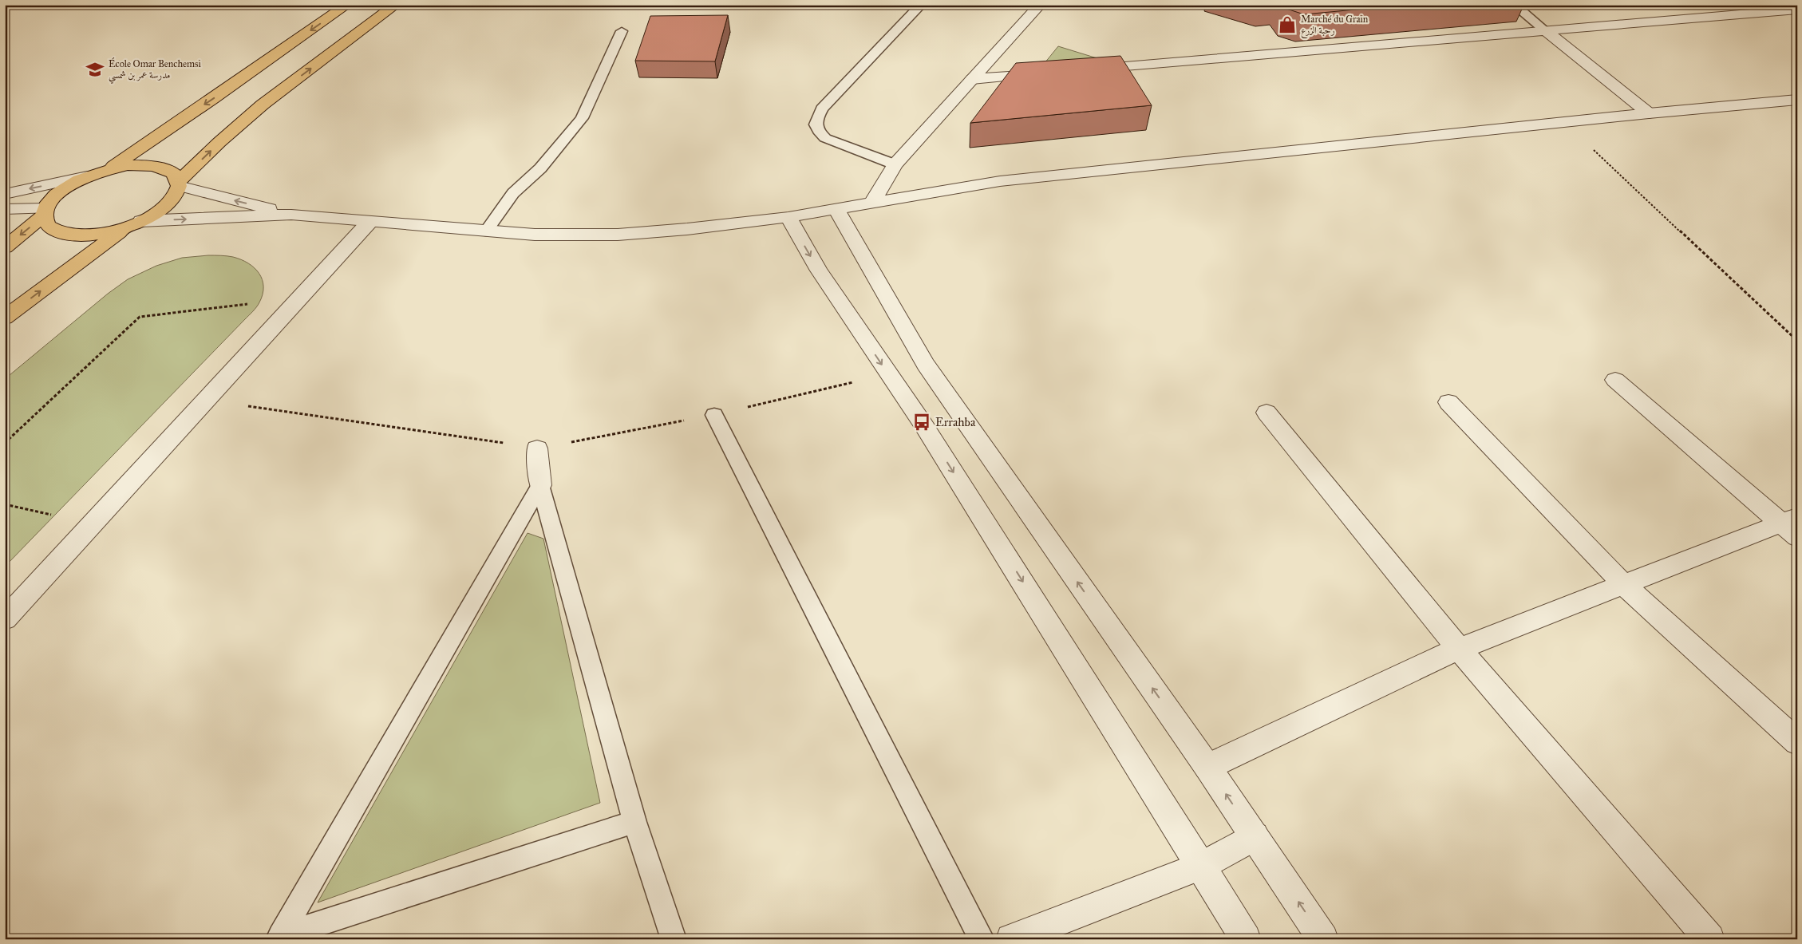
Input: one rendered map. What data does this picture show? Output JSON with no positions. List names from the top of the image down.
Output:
{
  "places": {
    "shop": ["Marché du Grain رحبة الزرع"],
    "school or university": ["École Omar Benchemsi مدرسة عمر بن شمسي"],
    "bus stop": ["Errahba"]
  }
}
